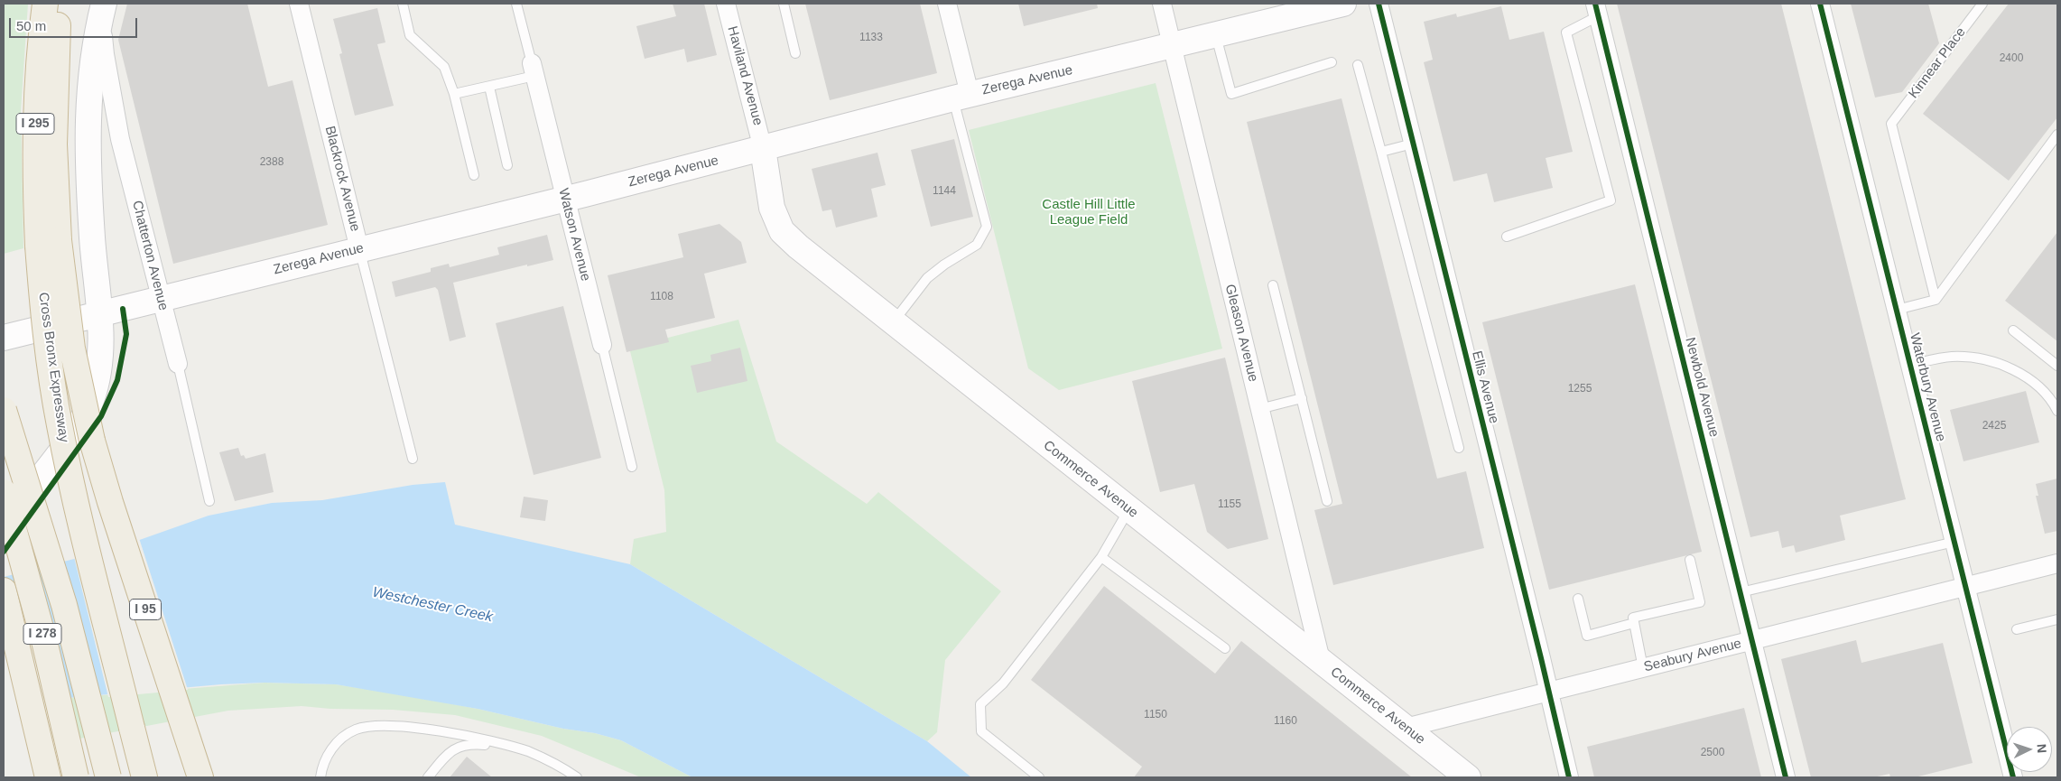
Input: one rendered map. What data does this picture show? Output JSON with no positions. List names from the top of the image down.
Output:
{
  "streets": {
    "highway": [
      "I 295",
      "Cross Bronx Expressway",
      "I 95",
      "I 278"
    ],
    "main road": ["Zerega Avenue", "Commerce Avenue"],
    "street": [
      "Haviland Avenue",
      "Blackrock Avenue",
      "Watson Avenue",
      "Chatterton Avenue",
      "Gleason Avenue",
      "Ellis Avenue",
      "Newbold Avenue",
      "Waterbury Avenue",
      "Seabury Avenue"
    ],
    "lane": ["Kinnear Place"]
  },
  "crossings": [
    ["Haviland Avenue", "Zerega Avenue"],
    ["Haviland Avenue", "Commerce Avenue"],
    ["Zerega Avenue", "Blackrock Avenue"],
    ["Zerega Avenue", "Watson Avenue"],
    ["Zerega Avenue", "Chatterton Avenue"],
    ["Zerega Avenue", "Gleason Avenue"],
    ["Zerega Avenue", "Commerce Avenue"],
    ["Gleason Avenue", "Commerce Avenue"],
    ["Cross Bronx Expressway", "I 95"],
    ["Ellis Avenue", "Seabury Avenue"],
    ["Newbold Avenue", "Seabury Avenue"],
    ["Waterbury Avenue", "Seabury Avenue"],
    ["Commerce Avenue", "Seabury Avenue"]
  ],
  "water": ["Westchester Creek"],
  "parks": ["Castle Hill Little League Field"],
  "house_numbers": [
    "1133",
    "2400",
    "2388",
    "1144",
    "1108",
    "1255",
    "2425",
    "1155",
    "1150",
    "1160",
    "2500"
  ],
  "scale_bar": "50 m",
  "north": "right"
}
